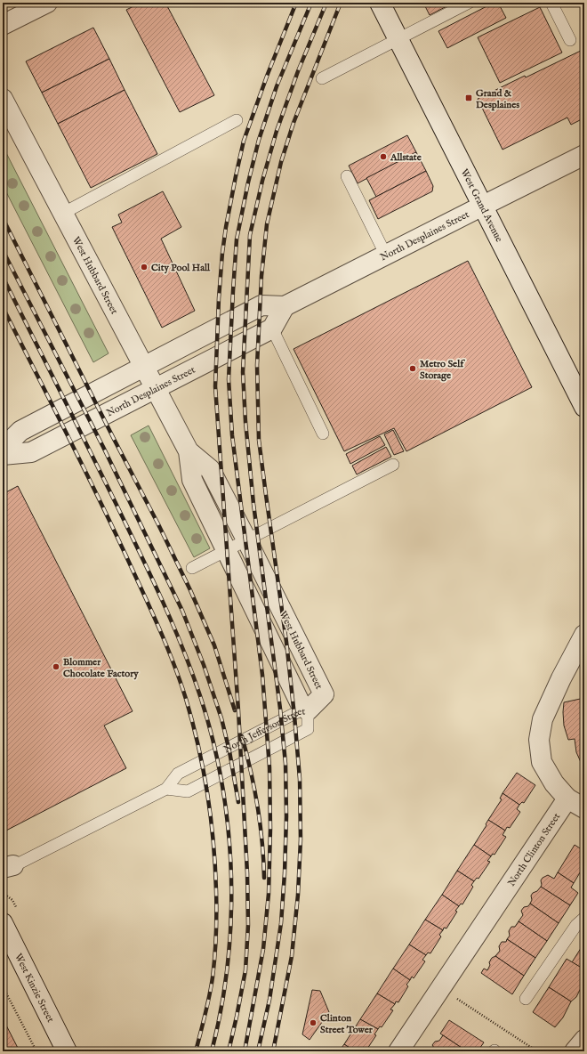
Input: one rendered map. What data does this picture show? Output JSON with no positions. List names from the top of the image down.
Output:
{
  "streets": {
    "street": [
      "West Grand Avenue",
      "North Desplaines Street",
      "West Hubbard Street",
      "North Clinton Street",
      "West Kinzie Street"
    ],
    "lane": ["North Jefferson Street"]
  },
  "crossings": [
    ["West Grand Avenue", "North Desplaines Street"],
    ["North Desplaines Street", "West Hubbard Street"],
    ["West Hubbard Street", "North Jefferson Street"]
  ],
  "places": {
    "transit": ["Grand & Desplaines"],
    "other": [
      "Allstate",
      "City Pool Hall",
      "Metro Self Storage",
      "Blommer Chocolate Factory",
      "Clinton Street Tower"
    ]
  }
}
